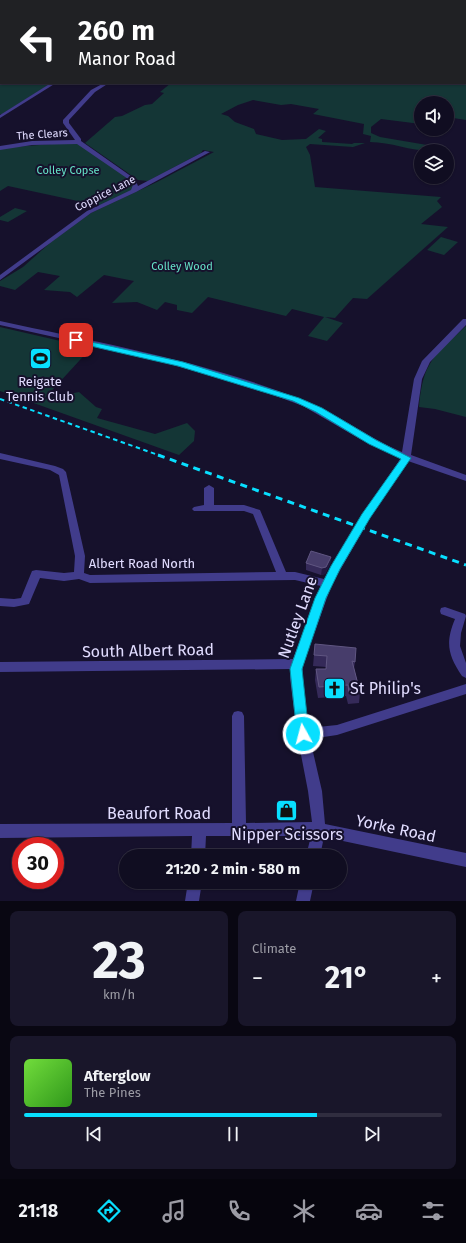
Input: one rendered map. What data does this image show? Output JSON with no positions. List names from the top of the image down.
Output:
{
  "streets": {
    "street": [
      "The Clears",
      "Coppice Lane",
      "Albert Road North",
      "Nutley Lane",
      "South Albert Road",
      "Beaufort Road",
      "Yorke Road"
    ]
  },
  "crossings": [
    ["The Clears", "Coppice Lane"],
    ["Albert Road North", "Nutley Lane"],
    ["Nutley Lane", "South Albert Road"],
    ["Nutley Lane", "Beaufort Road"],
    ["Nutley Lane", "Yorke Road"],
    ["Beaufort Road", "Yorke Road"]
  ],
  "parks": ["Colley Copse", "Colley Wood"],
  "places": {
    "sports": ["Reigate Tennis Club"],
    "church": ["St Philip's"],
    "shop": ["Nipper Scissors"]
  },
  "page": {
    "turn": ["260 m", "Manor Road"],
    "limit": "30",
    "trip": "21:20 · 2 min · 580 m",
    "tile": [
      ["23", "km/h"],
      "Climate"
    ],
    "heat": ["−", "21°", "+"],
    "song": ["Afterglow", "The Pines"],
    "tabs": "21:18"
  }
}
